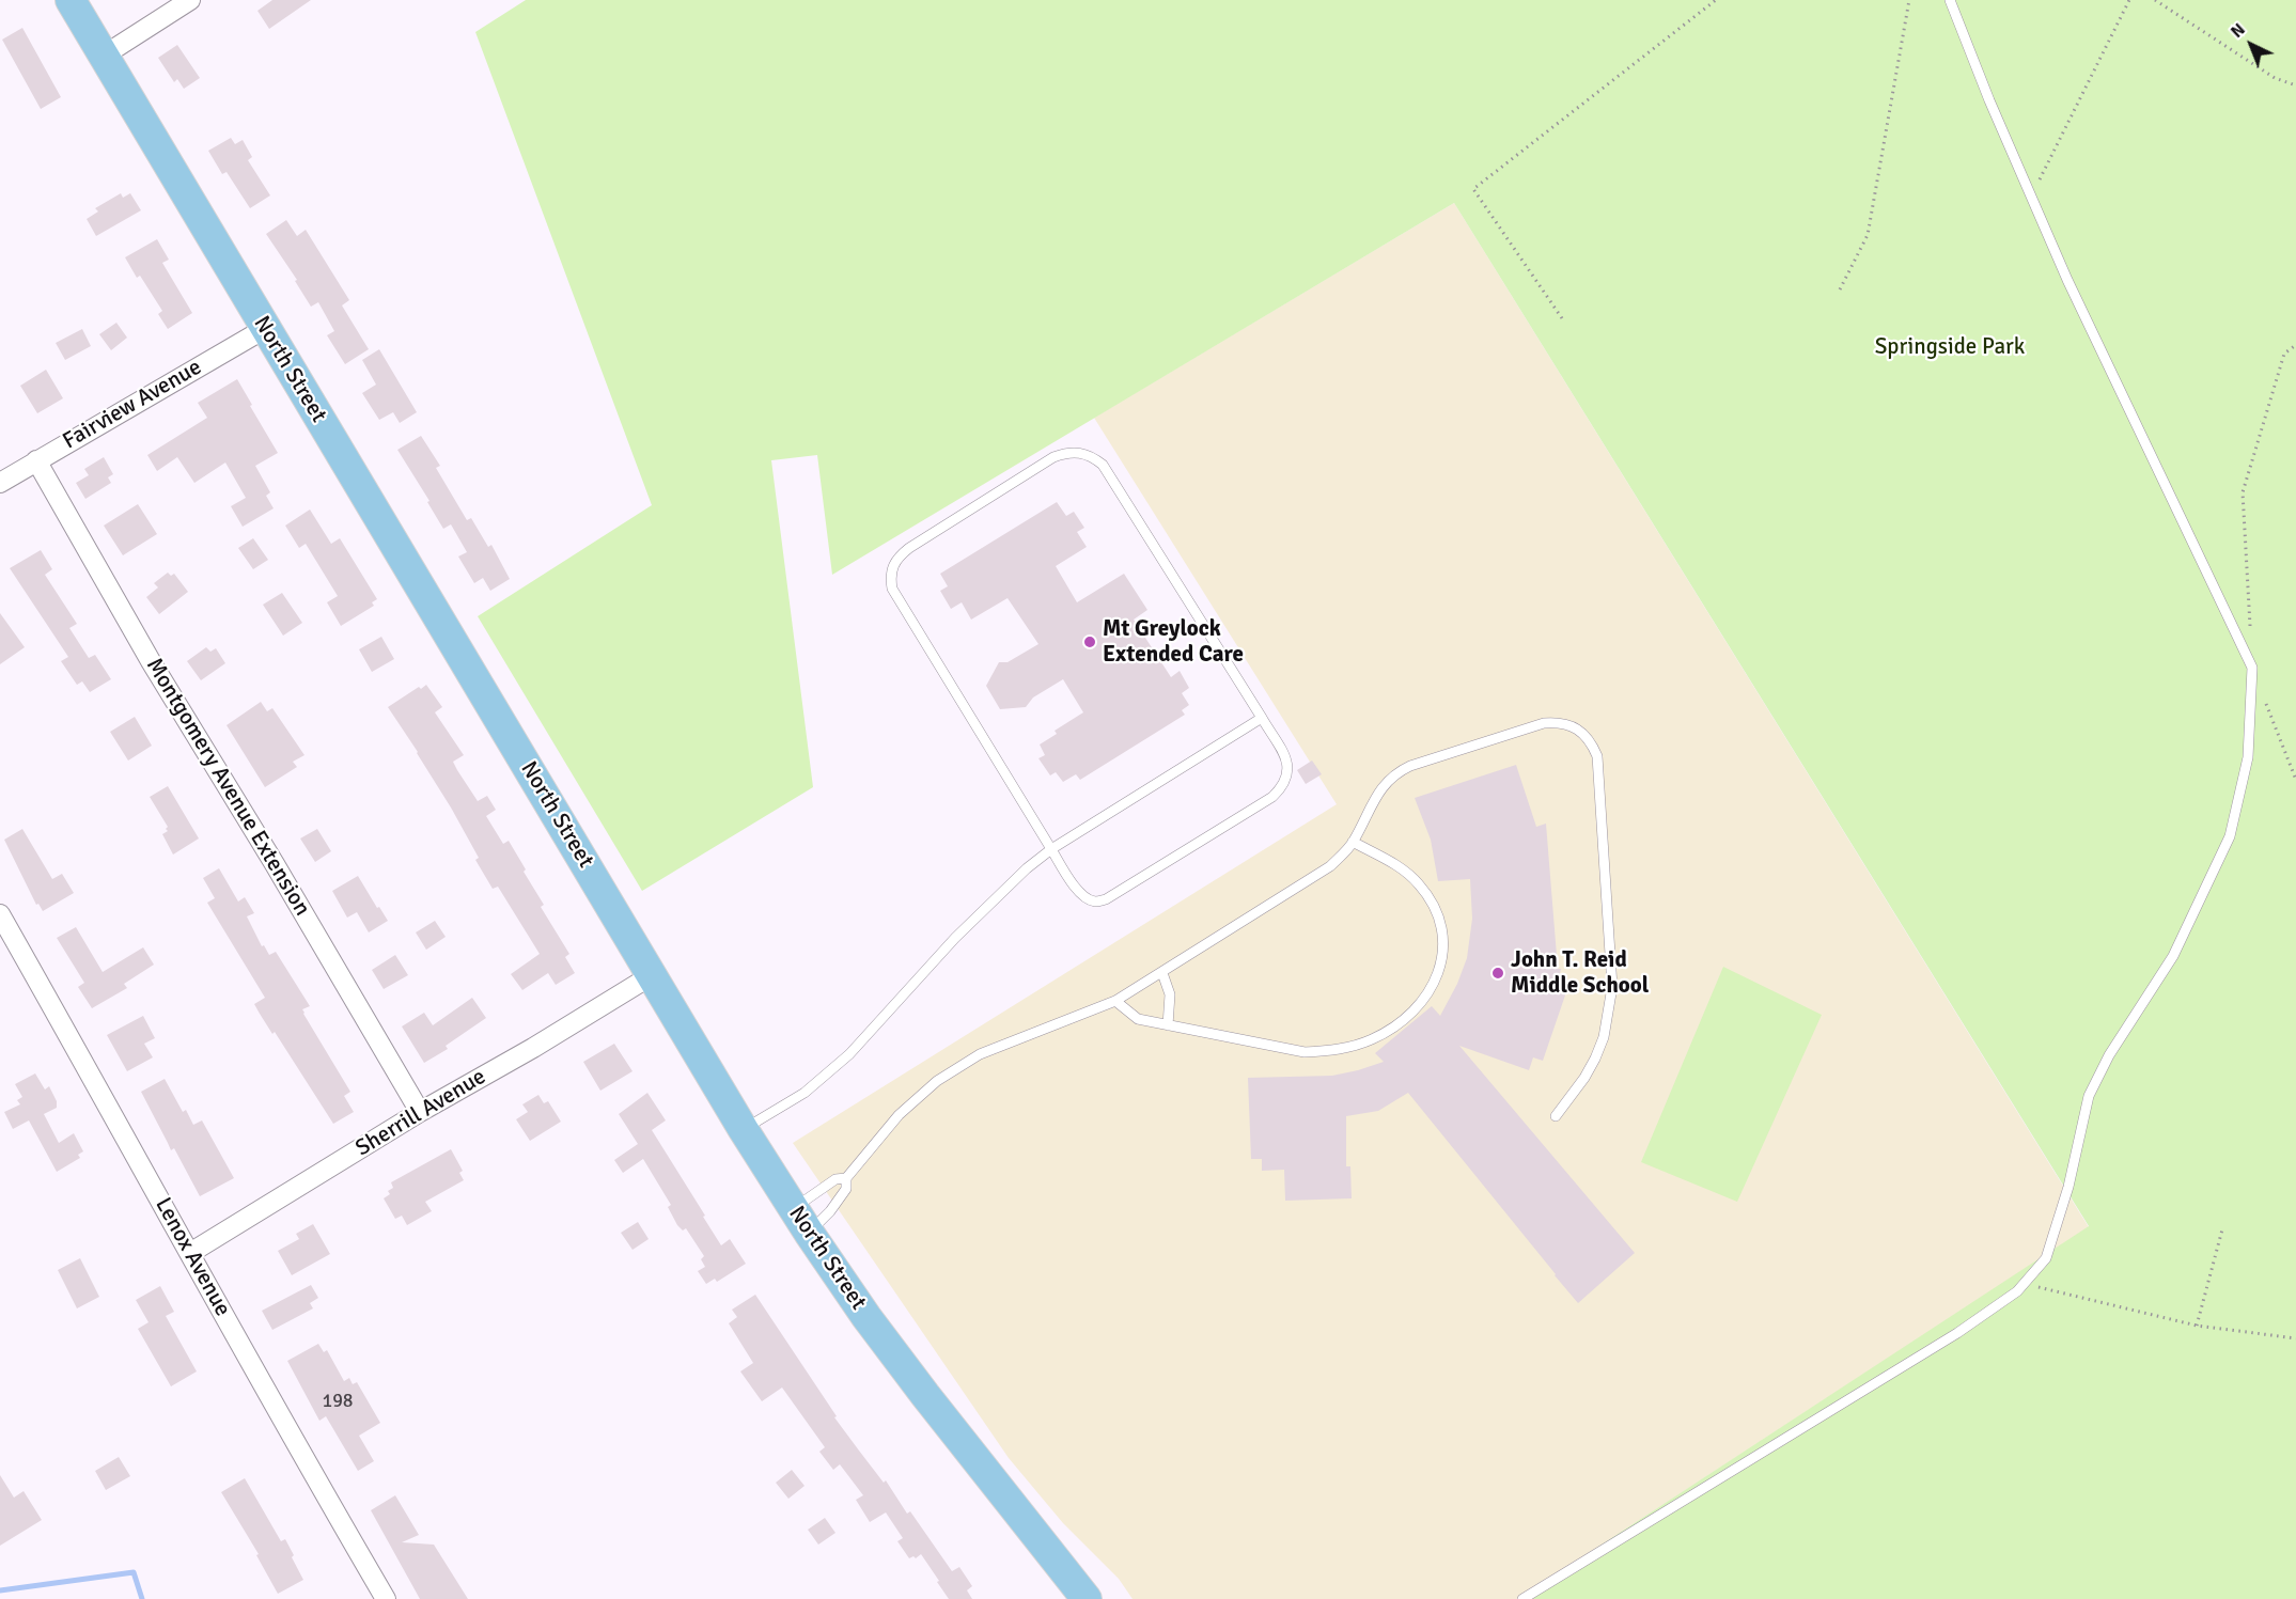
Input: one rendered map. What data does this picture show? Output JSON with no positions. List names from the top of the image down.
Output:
{
  "streets": {
    "main road": ["North Street"],
    "street": [
      "Fairview Avenue",
      "Montgomery Avenue Extension",
      "Sherrill Avenue",
      "Lenox Avenue"
    ]
  },
  "crossings": [
    ["North Street", "Fairview Avenue"],
    ["North Street", "Sherrill Avenue"],
    ["Fairview Avenue", "Montgomery Avenue Extension"],
    ["Montgomery Avenue Extension", "Sherrill Avenue"],
    ["Sherrill Avenue", "Lenox Avenue"]
  ],
  "parks": ["Springside Park"],
  "places": ["Mt Greylock Extended Care", "John T. Reid Middle School"],
  "house_numbers": ["198"],
  "north": "top left"
}
